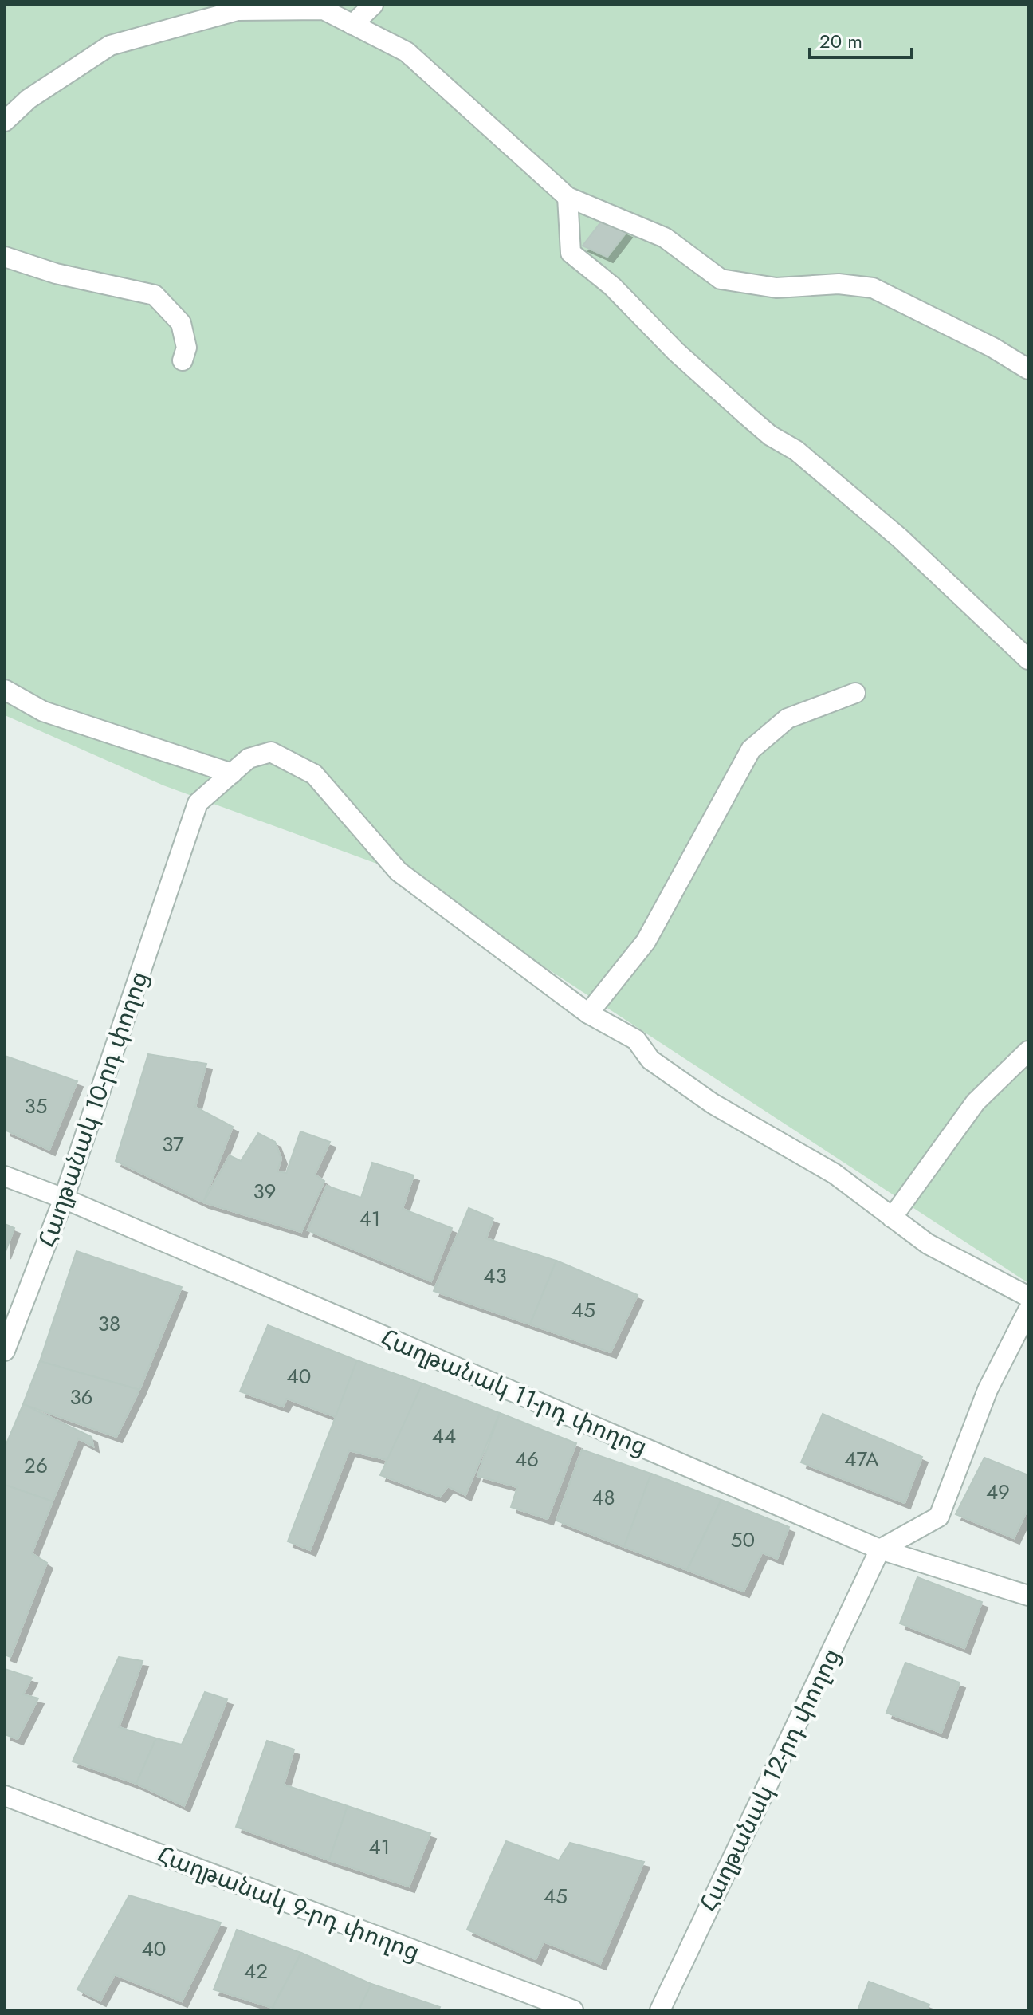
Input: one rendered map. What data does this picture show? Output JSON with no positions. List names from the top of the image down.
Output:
{
  "streets": {
    "street": [
      "Հաղթանակ 10-րդ փողոց",
      "Հաղթանակ 11-րդ փողոց",
      "Հաղթանակ 12-րդ փողոց",
      "Հաղթանակ 9-րդ փողոց"
    ]
  },
  "crossings": [
    ["Հաղթանակ 10-րդ փողոց", "Հաղթանակ 11-րդ փողոց"],
    ["Հաղթանակ 11-րդ փողոց", "Հաղթանակ 12-րդ փողոց"]
  ],
  "house_numbers": [
    "35",
    "37",
    "39",
    "41",
    "43",
    "45",
    "38",
    "40",
    "36",
    "44",
    "46",
    "47А",
    "26",
    "49",
    "48",
    "50",
    "41",
    "45",
    "40",
    "42"
  ],
  "scale_bar": "20 m"
}
